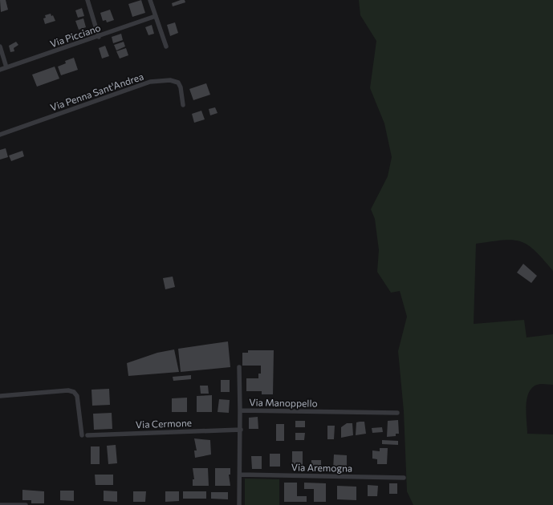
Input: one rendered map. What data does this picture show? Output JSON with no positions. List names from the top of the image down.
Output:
{
  "streets": {
    "street": [
      "Via Picciano",
      "Via Penna Sant'Andrea",
      "Via Manoppello",
      "Via Cermone",
      "Via Aremogna"
    ]
  },
  "crossings": [
    ["Via Manoppello", "Via Cermone"],
    ["Via Manoppello", "Via Aremogna"]
  ]
}
